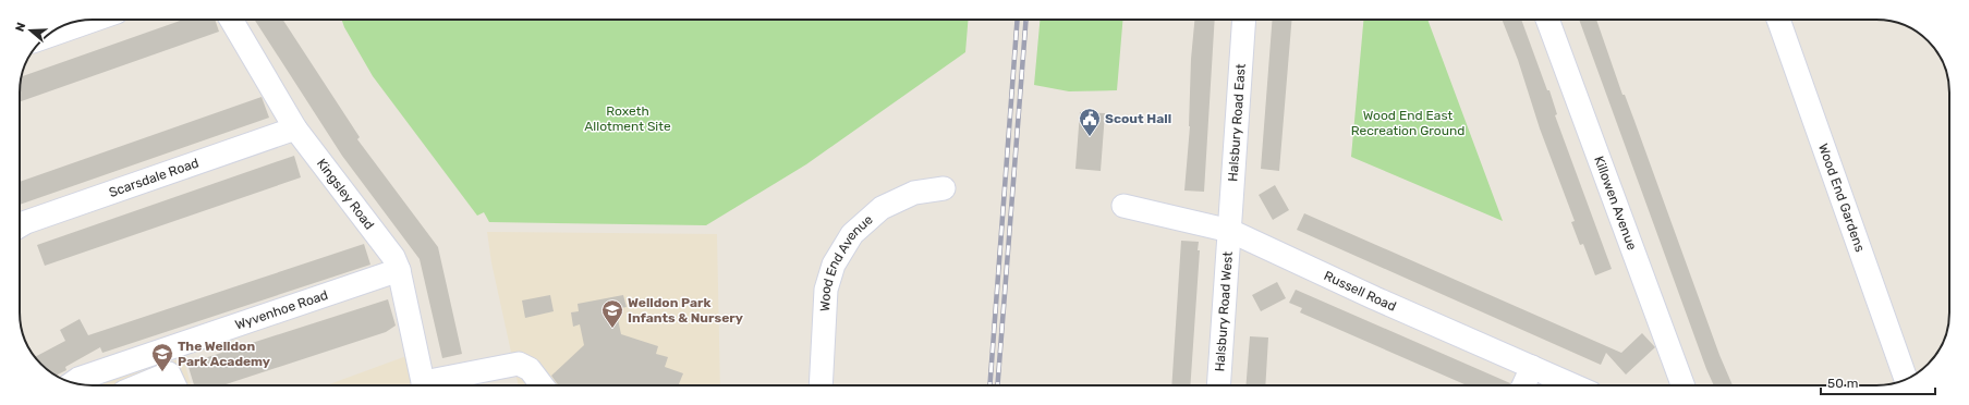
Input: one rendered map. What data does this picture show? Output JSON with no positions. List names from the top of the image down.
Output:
{
  "streets": {
    "street": [
      "Halsbury Road East",
      "Scarsdale Road",
      "Kingsley Road",
      "Wood End Gardens",
      "Killowen Avenue",
      "Wood End Avenue",
      "Russell Road",
      "Wyvenhoe Road",
      "Halsbury Road West"
    ]
  },
  "crossings": [
    ["Halsbury Road East", "Russell Road"],
    ["Halsbury Road East", "Halsbury Road West"],
    ["Scarsdale Road", "Kingsley Road"],
    ["Kingsley Road", "Wyvenhoe Road"],
    ["Russell Road", "Halsbury Road West"]
  ],
  "parks": ["Roxeth Allotment Site", "Wood End East Recreation Ground"],
  "places": {
    "public building": ["Scout Hall"],
    "school or university": ["Welldon Park Infants & Nursery", "The Welldon Park Academy"]
  },
  "scale_bar": "50 m",
  "north": "left"
}
